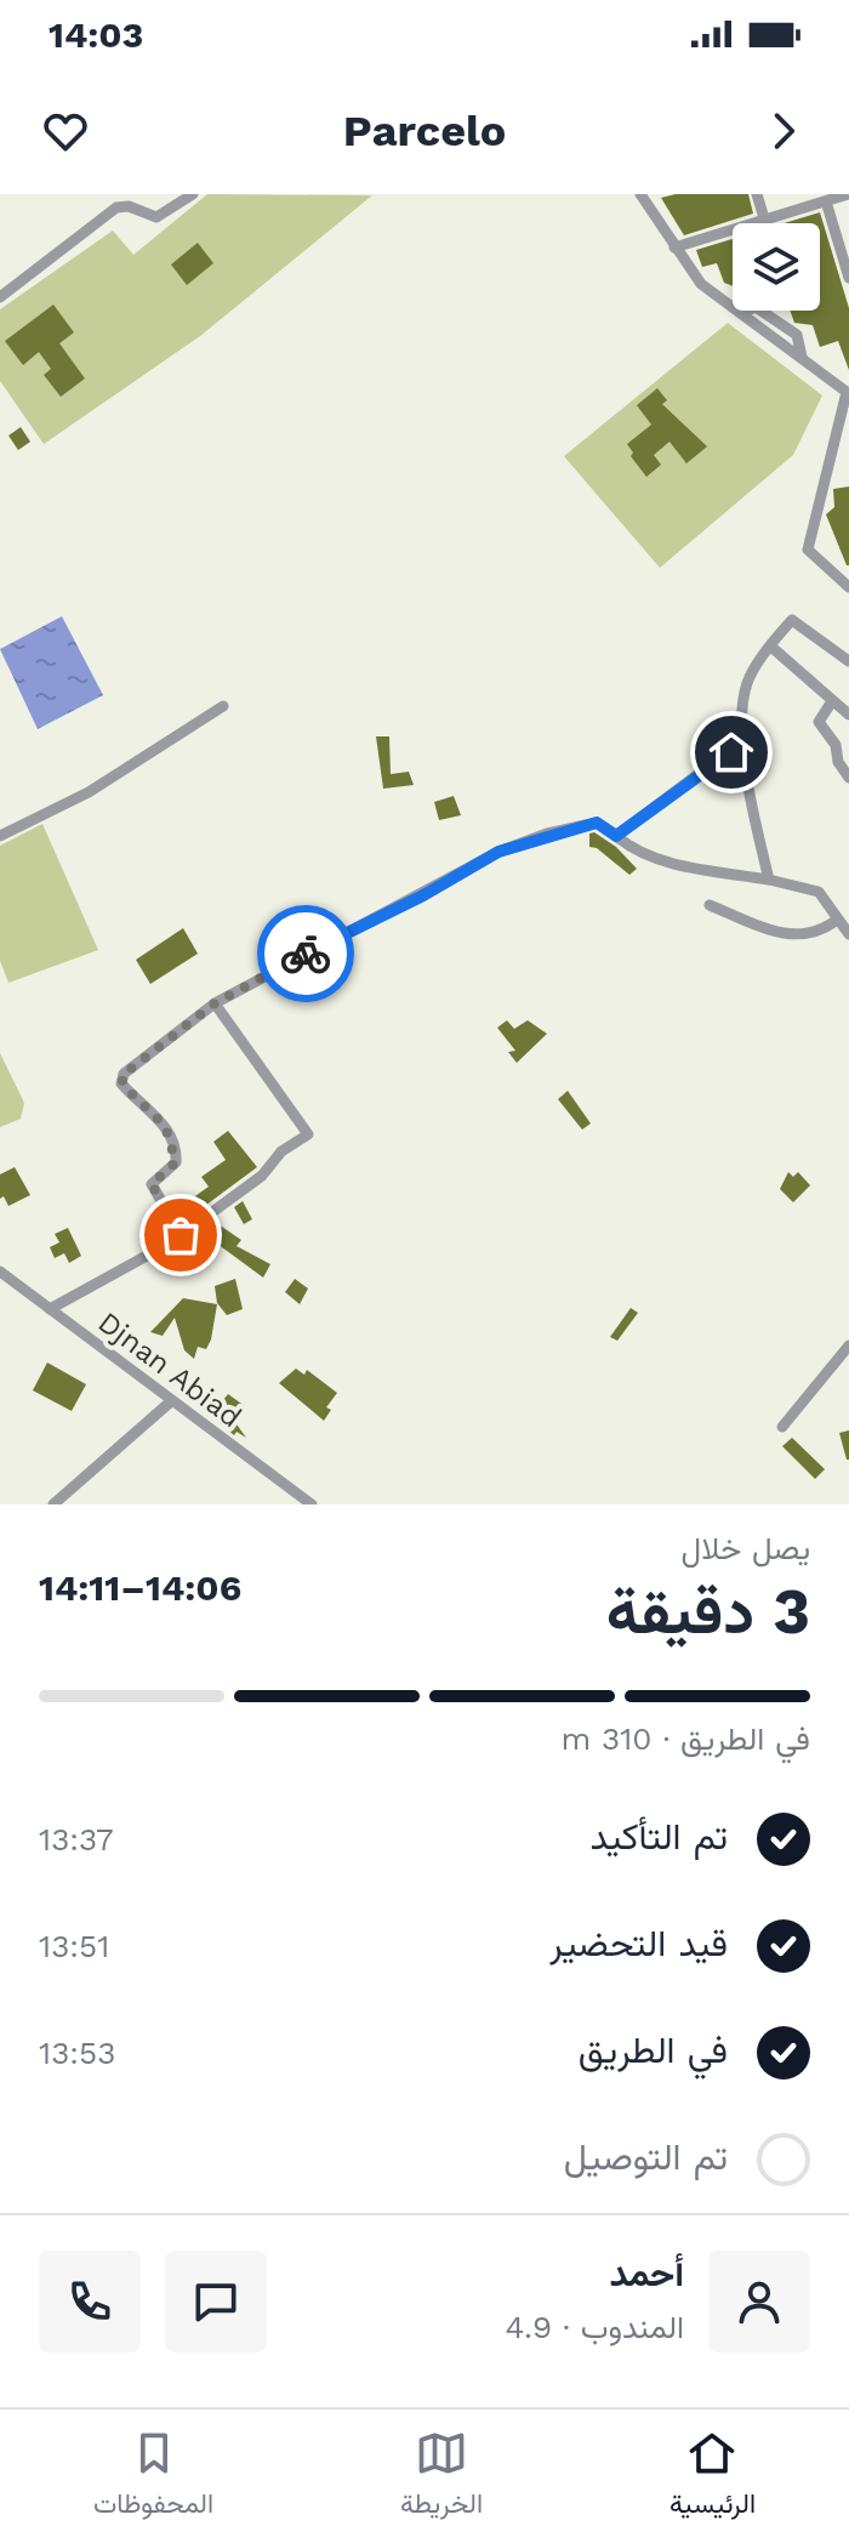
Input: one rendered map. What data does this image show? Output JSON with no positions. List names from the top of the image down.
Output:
{
  "streets": {
    "street": ["Djnan Abiad"]
  },
  "page": {
    "status": "14:03",
    "header": "Parcelo",
    "heading": ["3 دقيقة", "يصل خلال", "14:06–14:11"],
    "panel": ["أحمد", "المندوب · 4.9"],
    "bar": "في الطريق · 310 m",
    "list": [
      ["تم التأكيد", "13:37"],
      ["قيد التحضير", "13:51"],
      ["في الطريق", "13:53"],
      "تم التوصيل"
    ],
    "tabs": ["الرئيسية", "الخريطة", "المحفوظات"]
  }
}
